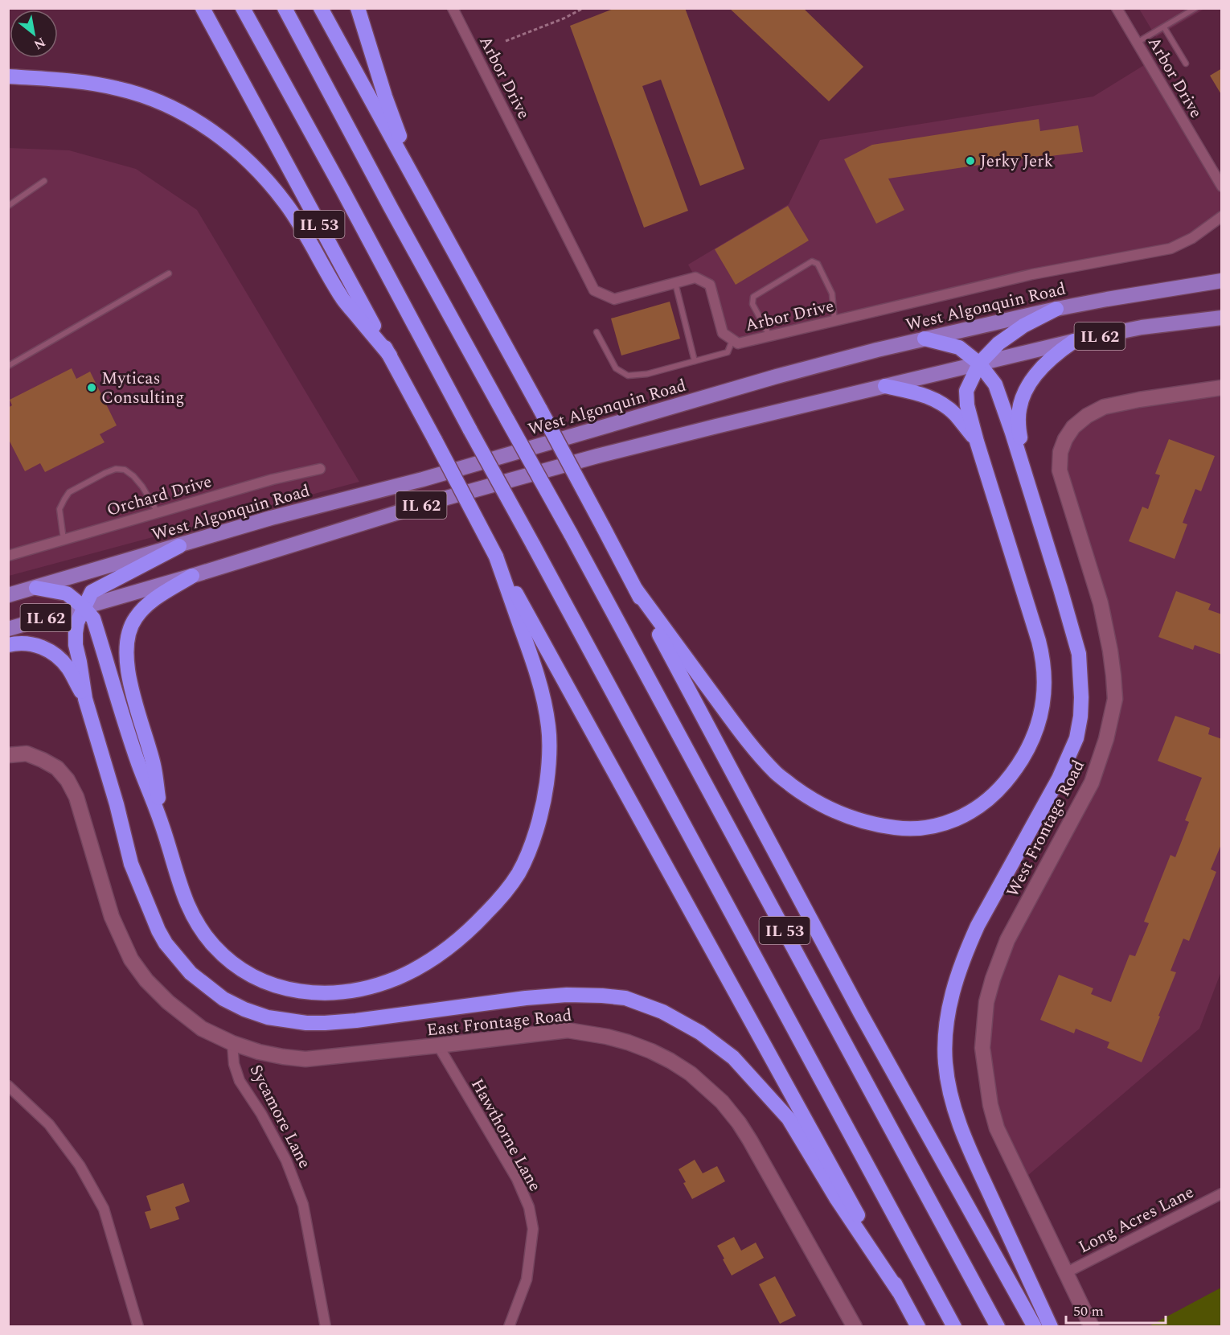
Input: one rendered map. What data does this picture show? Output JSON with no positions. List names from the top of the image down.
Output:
{
  "streets": {
    "highway": ["IL 53"],
    "main road": ["West Algonquin Road", "IL 62"],
    "street": [
      "Arbor Drive",
      "Orchard Drive",
      "West Frontage Road",
      "East Frontage Road",
      "Sycamore Lane",
      "Hawthorne Lane",
      "Long Acres Lane"
    ]
  },
  "crossings": [
    ["West Frontage Road", "Long Acres Lane"],
    ["East Frontage Road", "Sycamore Lane"],
    ["East Frontage Road", "Hawthorne Lane"]
  ],
  "places": ["Jerky Jerk", "Myticas Consulting"],
  "scale_bar": "50 m",
  "north": "bottom right"
}
